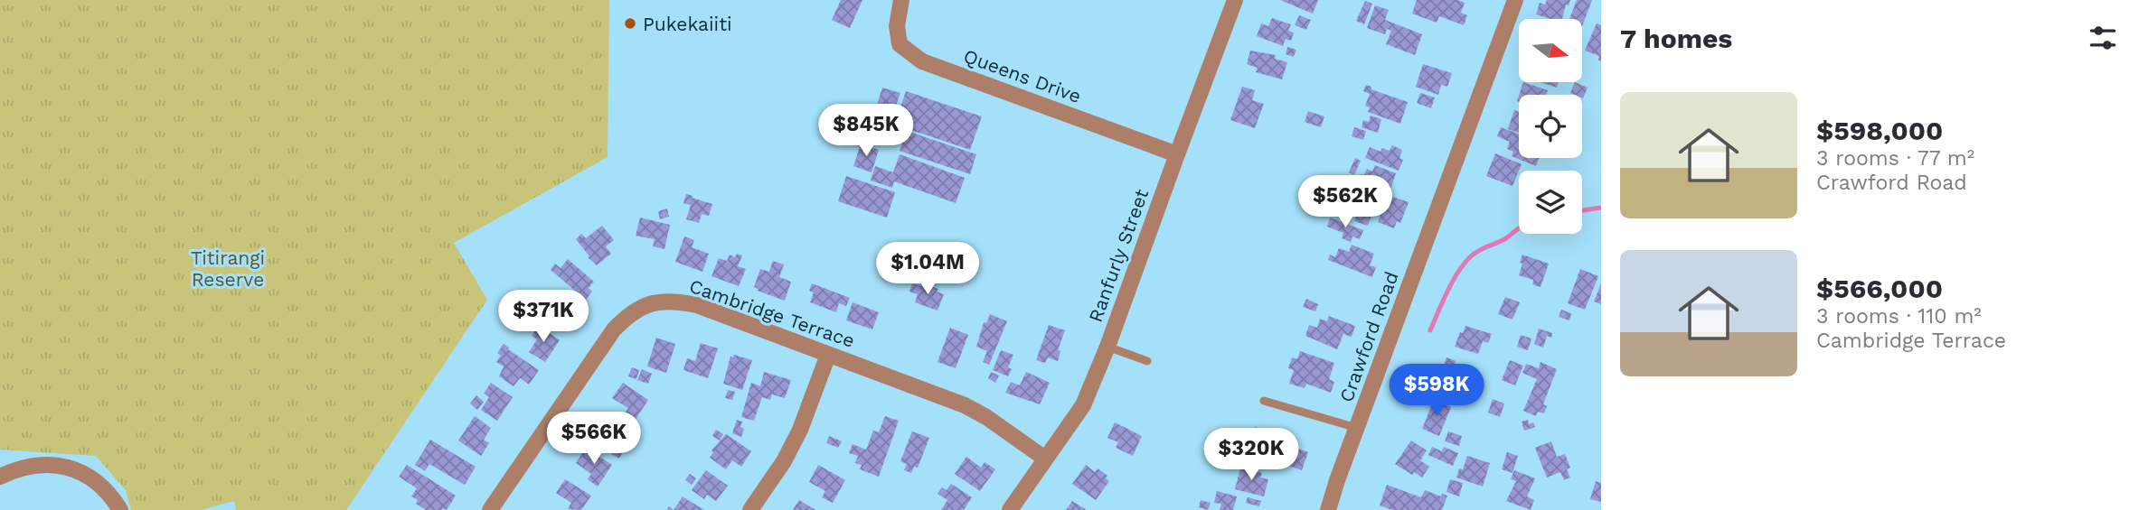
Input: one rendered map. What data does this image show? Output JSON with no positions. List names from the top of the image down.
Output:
{
  "streets": {
    "street": [
      "Queens Drive",
      "Ranfurly Street",
      "Cambridge Terrace",
      "Crawford Road"
    ]
  },
  "crossings": [
    ["Queens Drive", "Ranfurly Street"],
    ["Ranfurly Street", "Cambridge Terrace"]
  ],
  "parks": ["Titirangi Reserve"],
  "places": ["Pukekaiiti"],
  "north": "right",
  "page": {
    "heading": "7 homes",
    "list": [
      {
        "name": "$598,000",
        "note": "3 rooms · 77 m² · Crawford Road"
      },
      {
        "name": "$566,000",
        "note": "3 rooms · 110 m² · Cambridge Terrace"
      }
    ],
    "price": [
      "$845K",
      "$562K",
      "$1.04M",
      "$371K",
      "$598K",
      "$566K",
      "$320K"
    ]
  }
}
